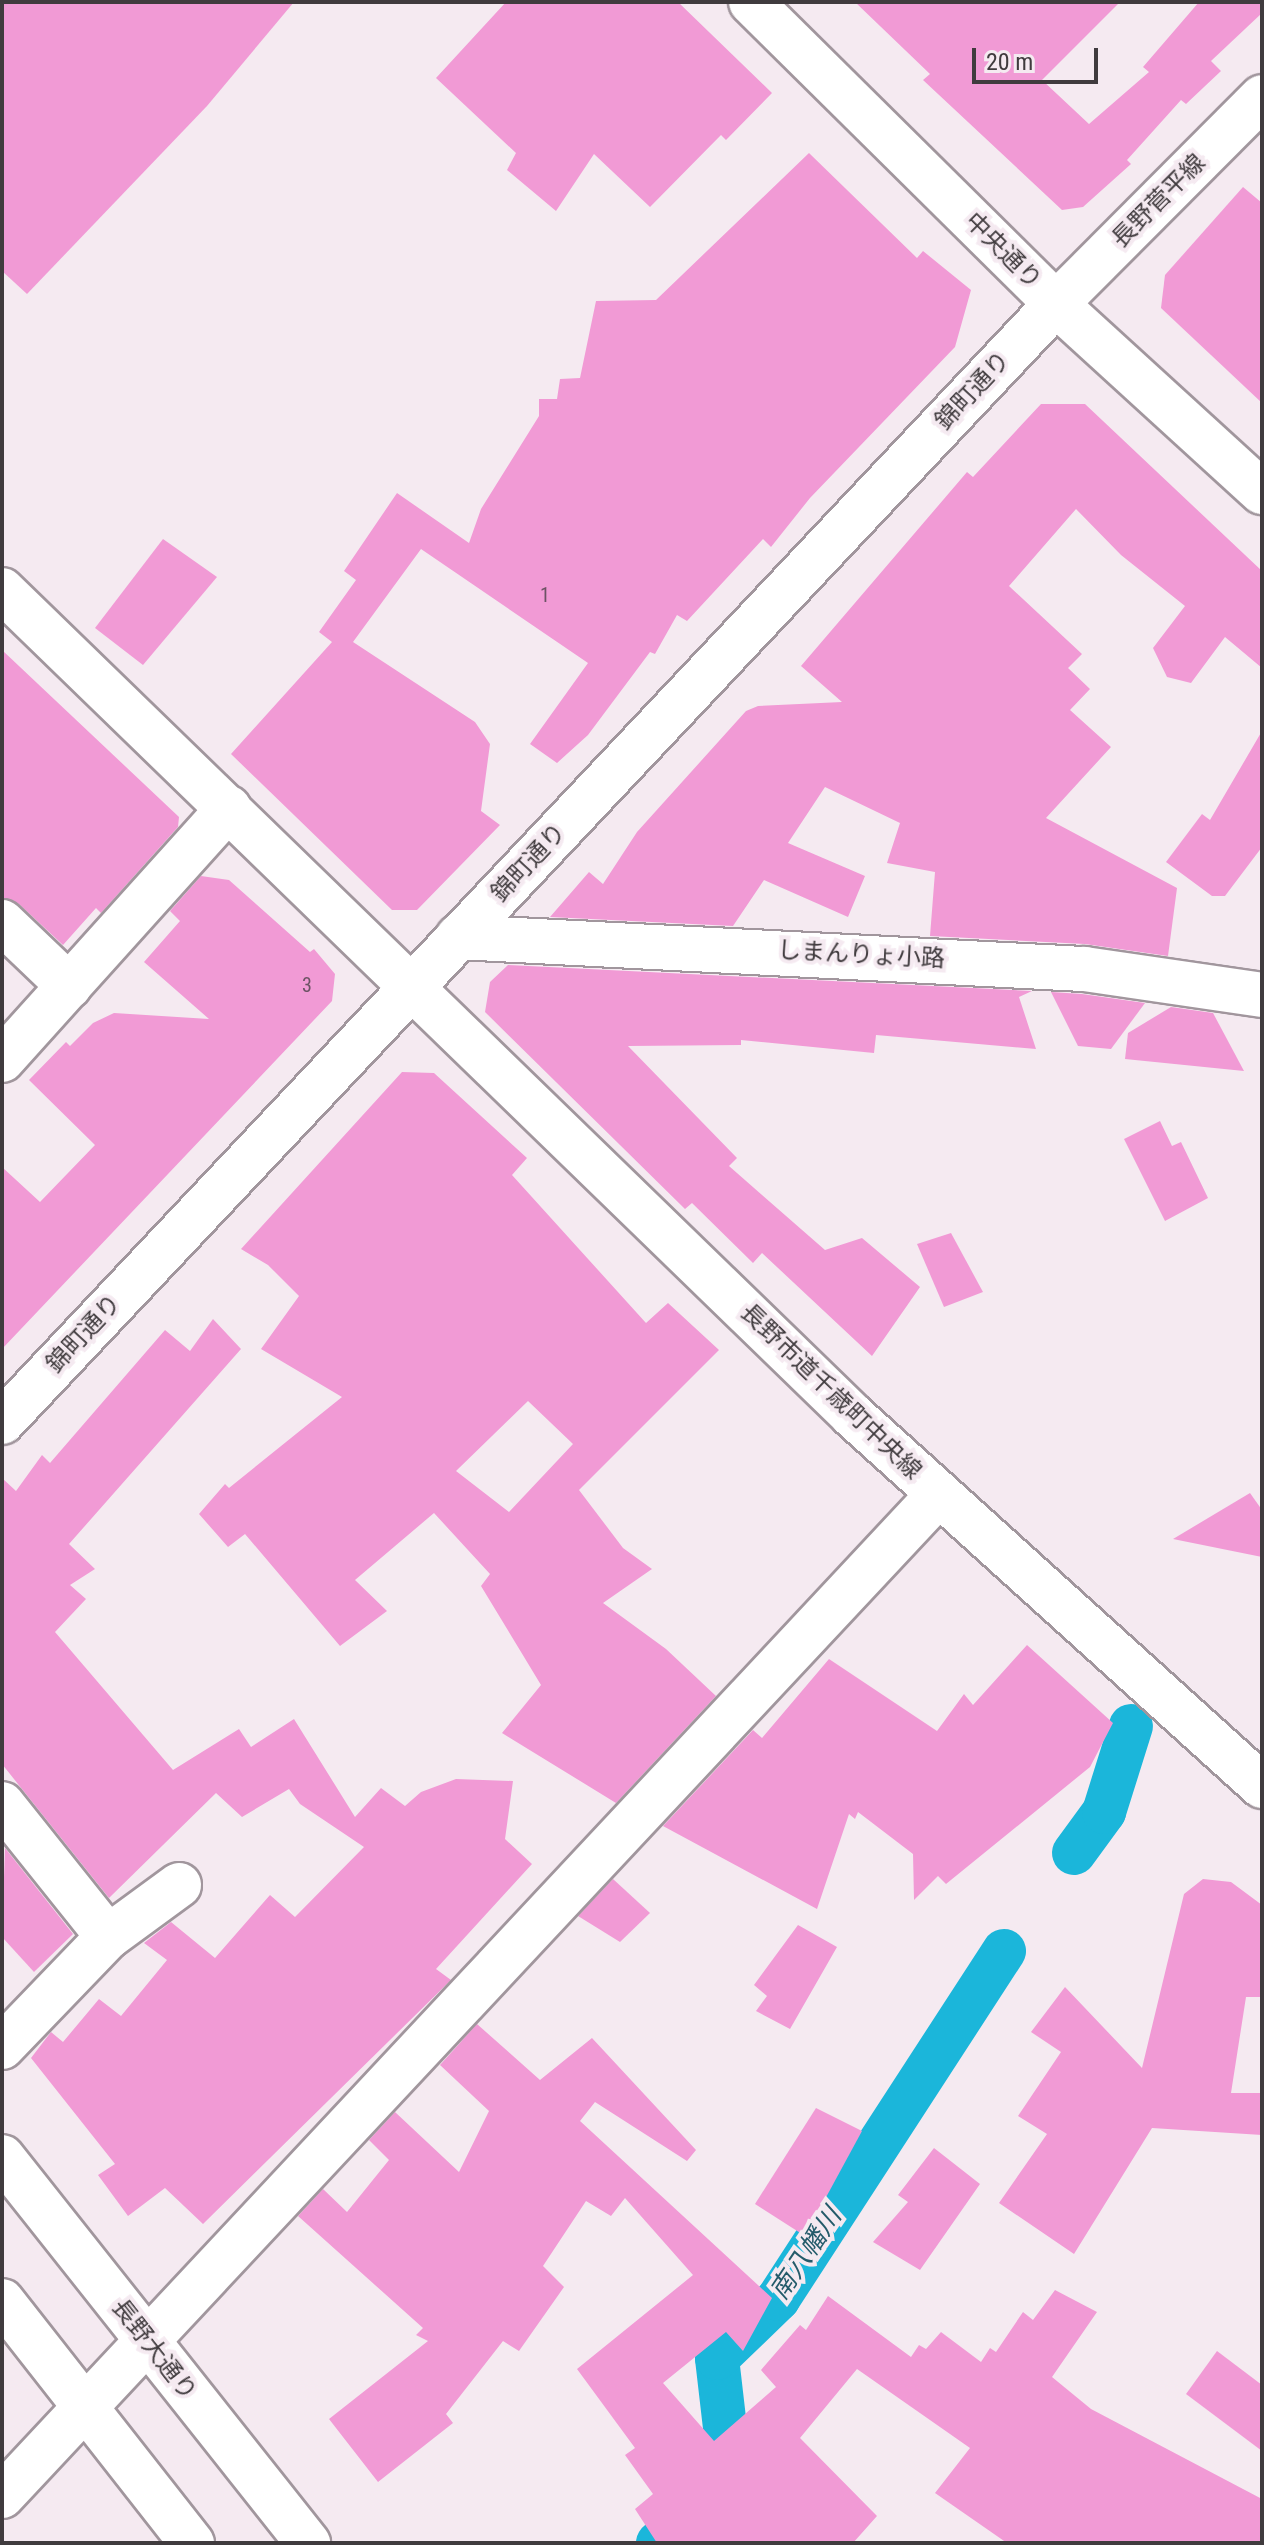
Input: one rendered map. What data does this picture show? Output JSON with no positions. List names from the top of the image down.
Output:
{
  "streets": {
    "street": [
      "長野菅平線",
      "中央通り",
      "錦町通り",
      "しまんりょ小路",
      "長野市道千歳町中央線",
      "長野大通り"
    ]
  },
  "crossings": [
    ["長野菅平線", "中央通り"],
    ["長野菅平線", "錦町通り"],
    ["中央通り", "錦町通り"],
    ["錦町通り", "しまんりょ小路"],
    ["錦町通り", "長野市道千歳町中央線"]
  ],
  "water": ["南八幡川"],
  "house_numbers": ["1", "3"],
  "scale_bar": "20 m"
}
